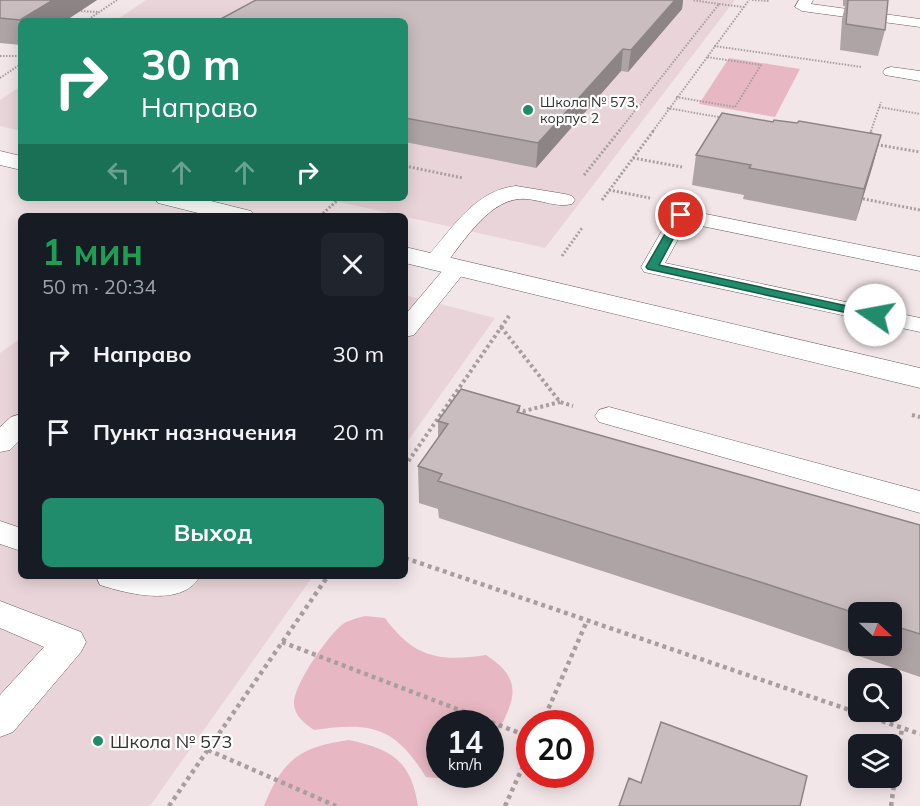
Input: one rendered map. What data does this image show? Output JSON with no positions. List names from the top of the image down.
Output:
{
  "places": ["Школа № 573, корпус 2", "Школа № 573"],
  "north": "right",
  "page": {
    "turn": ["30 m", "Направо"],
    "heading": ["1 мин", "50 m · 20:34"],
    "list": [
      {
        "name": "Направо",
        "value": "30 m"
      },
      {
        "name": "Пункт назначения",
        "value": "20 m"
      }
    ],
    "buttons": "Выход",
    "speed": "14 km/h",
    "limit": "20"
  }
}
